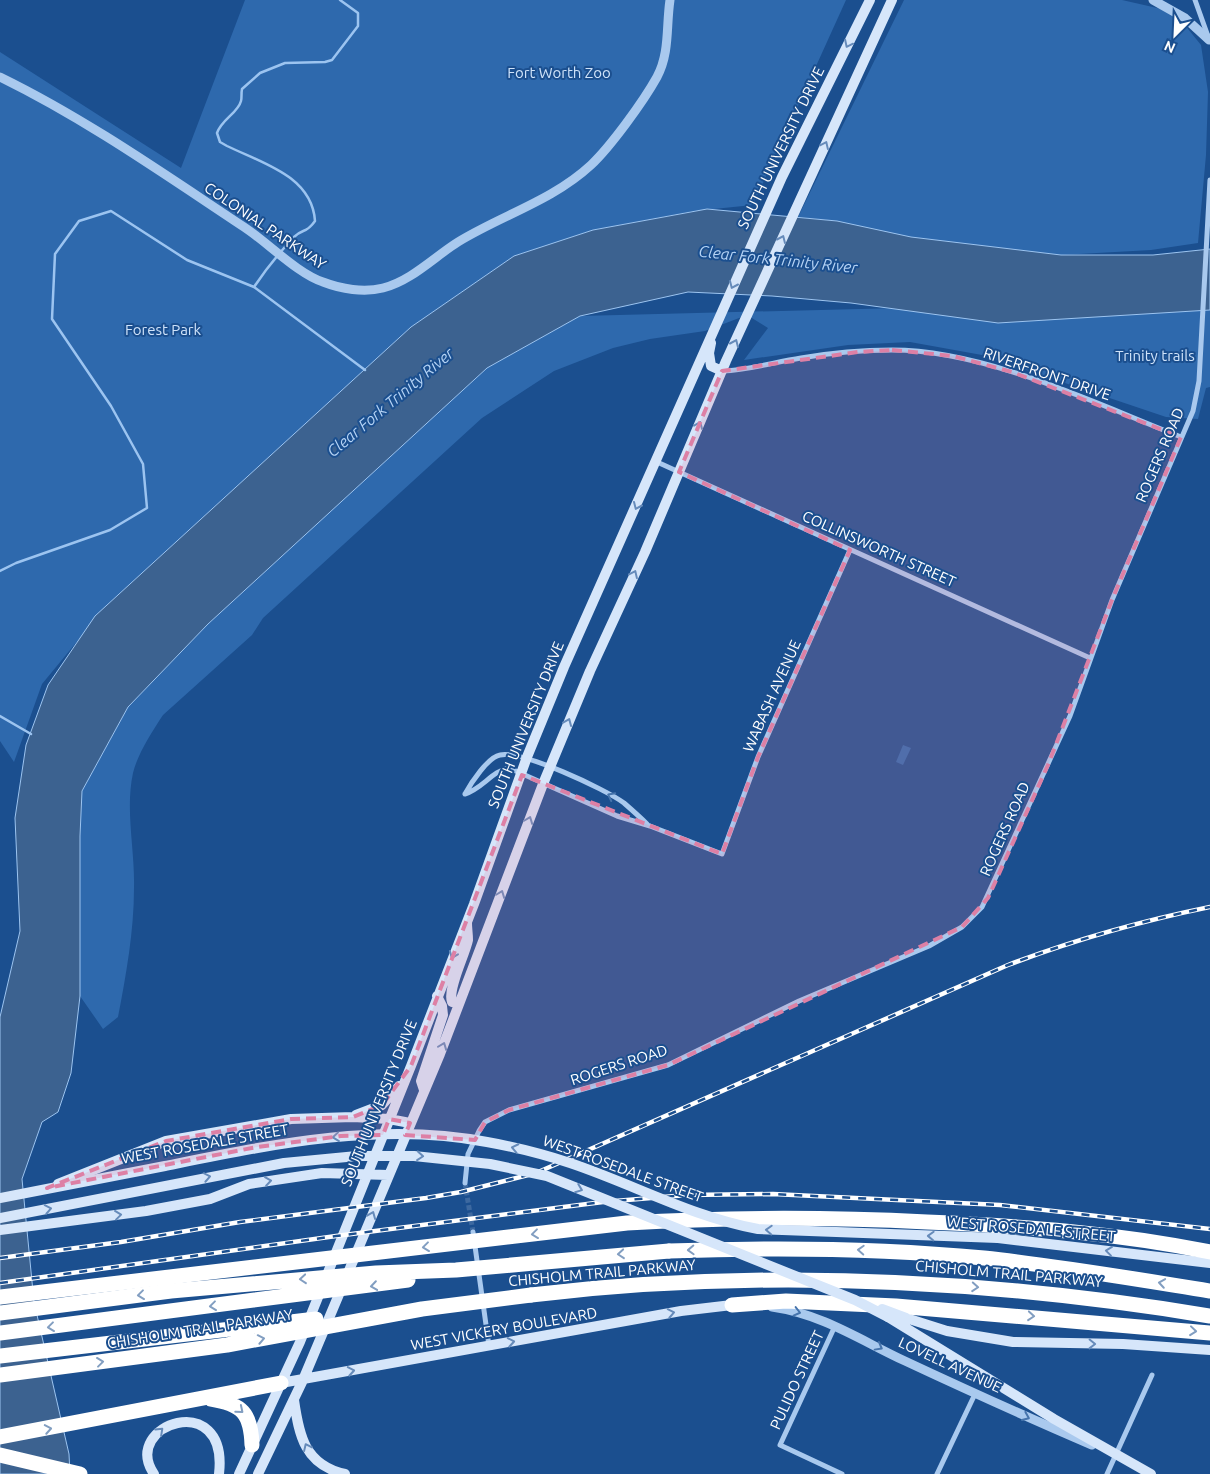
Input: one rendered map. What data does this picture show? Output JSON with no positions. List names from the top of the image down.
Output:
{
  "streets": {
    "highway": ["CHISHOLM TRAIL PARKWAY"],
    "main road": [
      "SOUTH UNIVERSITY DRIVE",
      "WEST ROSEDALE STREET",
      "WEST VICKERY BOULEVARD",
      "LOVELL AVENUE"
    ],
    "street": [
      "COLONIAL PARKWAY",
      "RIVERFRONT DRIVE",
      "ROGERS ROAD",
      "COLLINSWORTH STREET",
      "WABASH AVENUE",
      "PULIDO STREET"
    ]
  },
  "crossings": [
    ["SOUTH UNIVERSITY DRIVE", "COLLINSWORTH STREET"],
    ["SOUTH UNIVERSITY DRIVE", "WEST VICKERY BOULEVARD"],
    ["RIVERFRONT DRIVE", "ROGERS ROAD"],
    ["ROGERS ROAD", "COLLINSWORTH STREET"],
    ["COLLINSWORTH STREET", "WABASH AVENUE"],
    ["WEST VICKERY BOULEVARD", "LOVELL AVENUE"],
    ["LOVELL AVENUE", "PULIDO STREET"]
  ],
  "one_way": ["WEST VICKERY BOULEVARD", "LOVELL AVENUE"],
  "water": ["Clear Fork Trinity River"],
  "parks": ["Fort Worth Zoo", "Forest Park", "Trinity trails"],
  "north": "bottom left"
}
